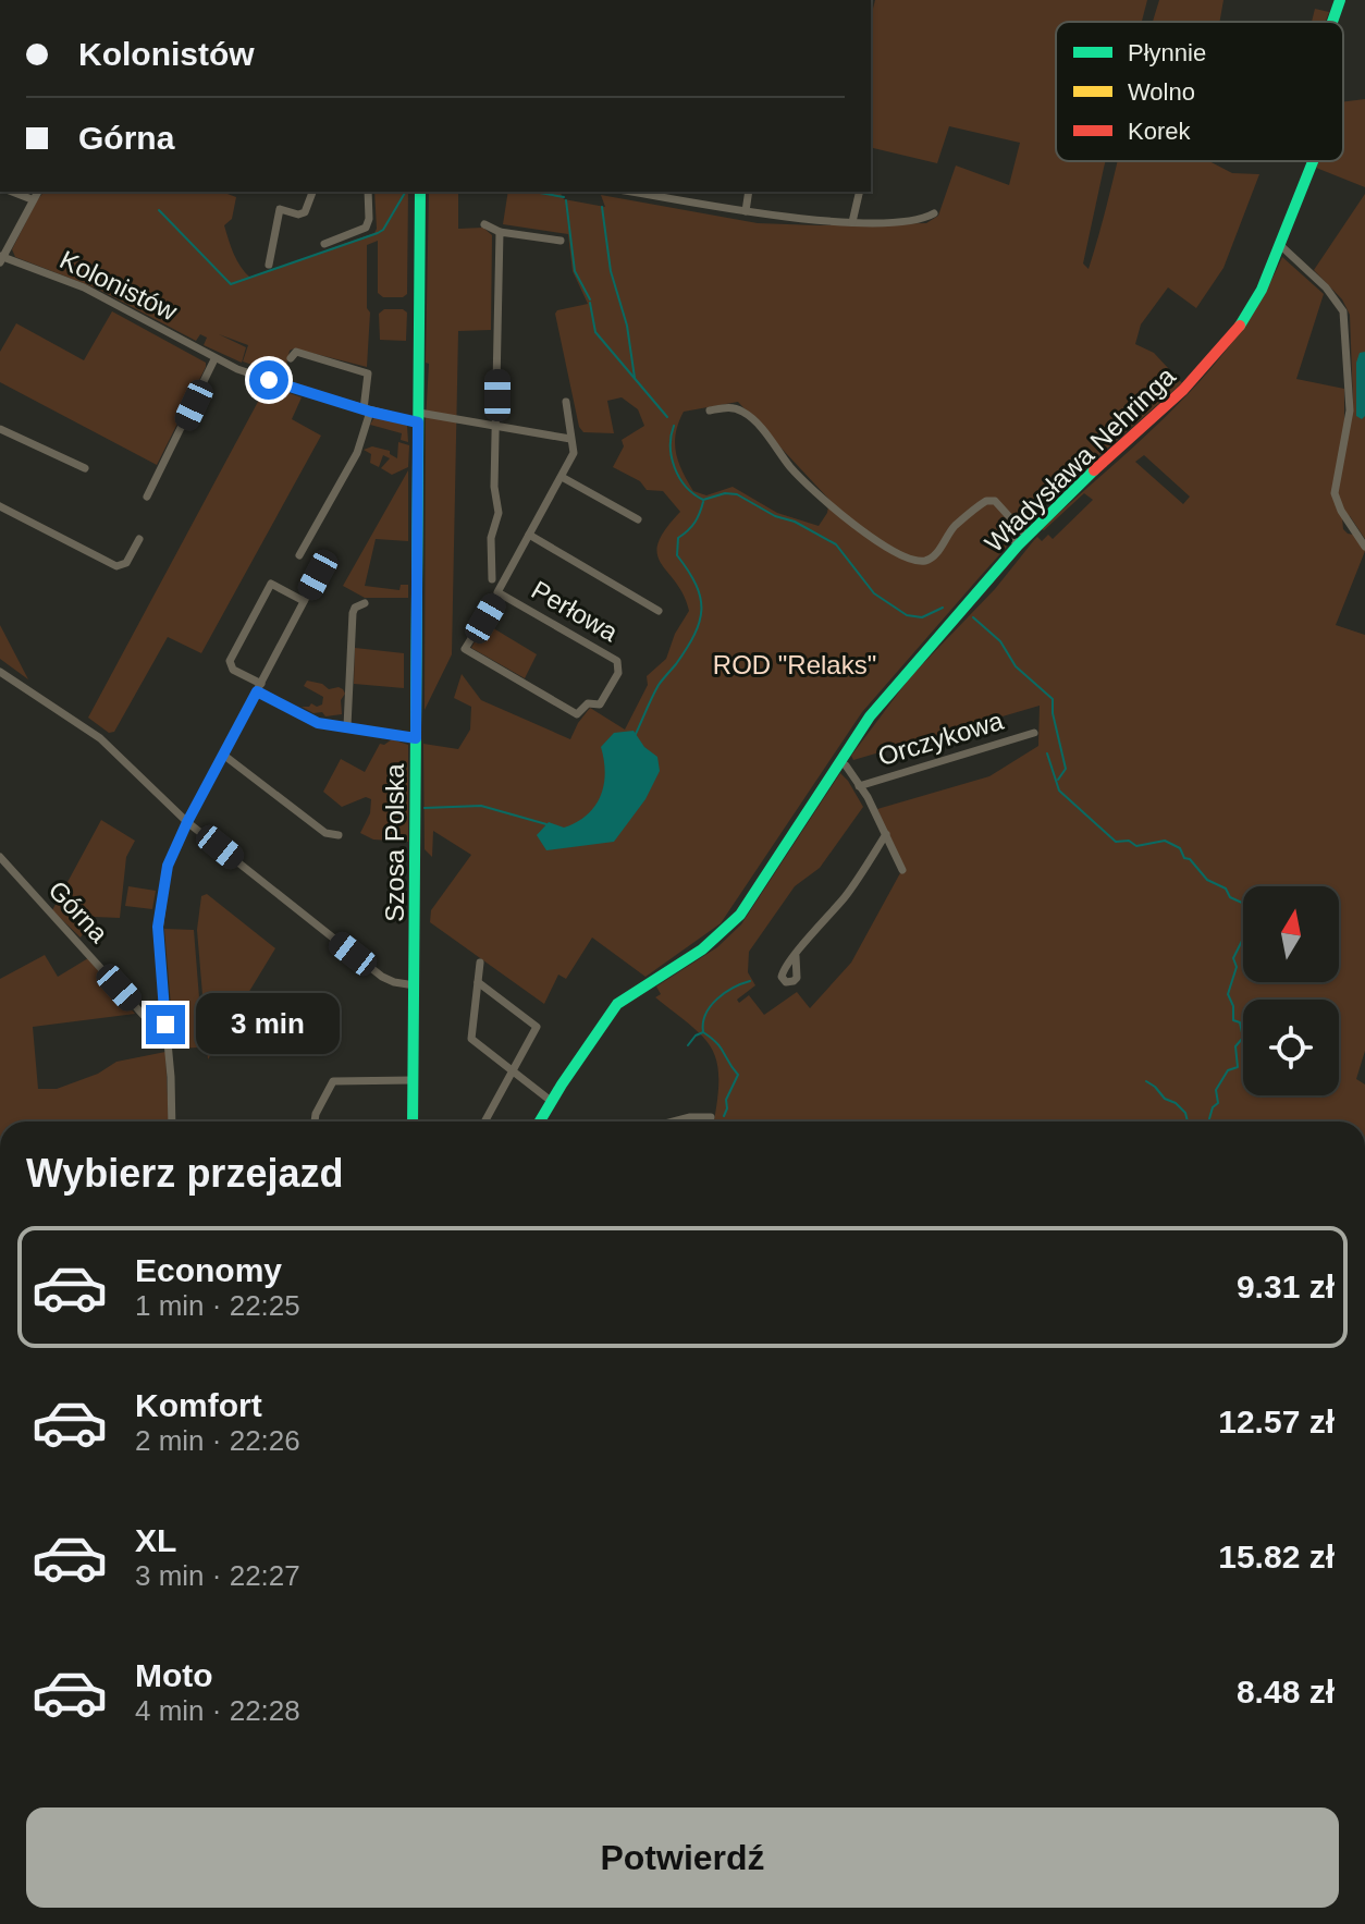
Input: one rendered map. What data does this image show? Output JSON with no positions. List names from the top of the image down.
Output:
{
  "streets": {
    "street": [
      "Kolonistów",
      "Władysława Nehringa",
      "Perłowa",
      "Orczykowa",
      "Szosa Polska",
      "Górna"
    ]
  },
  "crossings": [
    ["Kolonistów", "Perłowa"],
    ["Kolonistów", "Szosa Polska"]
  ],
  "parks": ["ROD \"Relaks\""],
  "legend": ["Płynnie", "Wolno", "Korek"],
  "north": "top",
  "page": {
    "banner": ["Kolonistów", "Górna"],
    "bubble": "3 min",
    "heading": "Wybierz przejazd",
    "list": [
      {
        "name": "Economy",
        "note": "1 min · 22:25",
        "value": "9.31 zł"
      },
      {
        "name": "Komfort",
        "note": "2 min · 22:26",
        "value": "12.57 zł"
      },
      {
        "name": "XL",
        "note": "3 min · 22:27",
        "value": "15.82 zł"
      },
      {
        "name": "Moto",
        "note": "4 min · 22:28",
        "value": "8.48 zł"
      }
    ],
    "buttons": "Potwierdź"
  }
}
